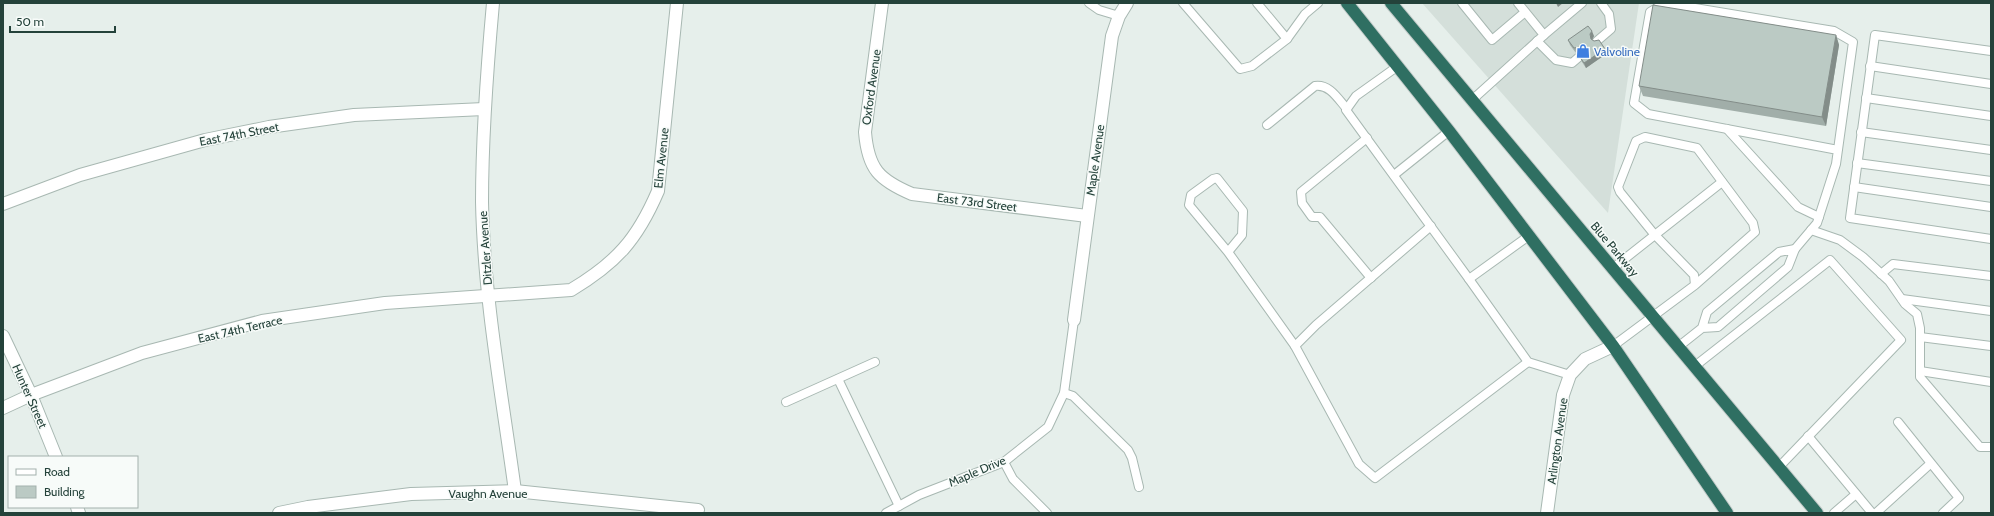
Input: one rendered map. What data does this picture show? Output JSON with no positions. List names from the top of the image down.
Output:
{
  "streets": {
    "highway": ["Blue Parkway"],
    "street": [
      "Oxford Avenue",
      "East 74th Street",
      "Elm Avenue",
      "Maple Avenue",
      "East 73rd Street",
      "Ditzler Avenue",
      "East 74th Terrace",
      "Hunter Street",
      "Arlington Avenue",
      "Vaughn Avenue"
    ],
    "lane": ["Maple Drive"]
  },
  "crossings": [
    ["Oxford Avenue", "East 73rd Street"],
    ["East 74th Street", "Ditzler Avenue"],
    ["Elm Avenue", "Ditzler Avenue"],
    ["Elm Avenue", "East 74th Terrace"],
    ["Maple Avenue", "East 73rd Street"],
    ["Maple Avenue", "Maple Drive"],
    ["Ditzler Avenue", "East 74th Terrace"],
    ["Ditzler Avenue", "Vaughn Avenue"],
    ["East 74th Terrace", "Hunter Street"]
  ],
  "places": {
    "shop": ["Valvoline"]
  },
  "legend": ["Road", "Building"],
  "scale_bar": "50 m"
}
